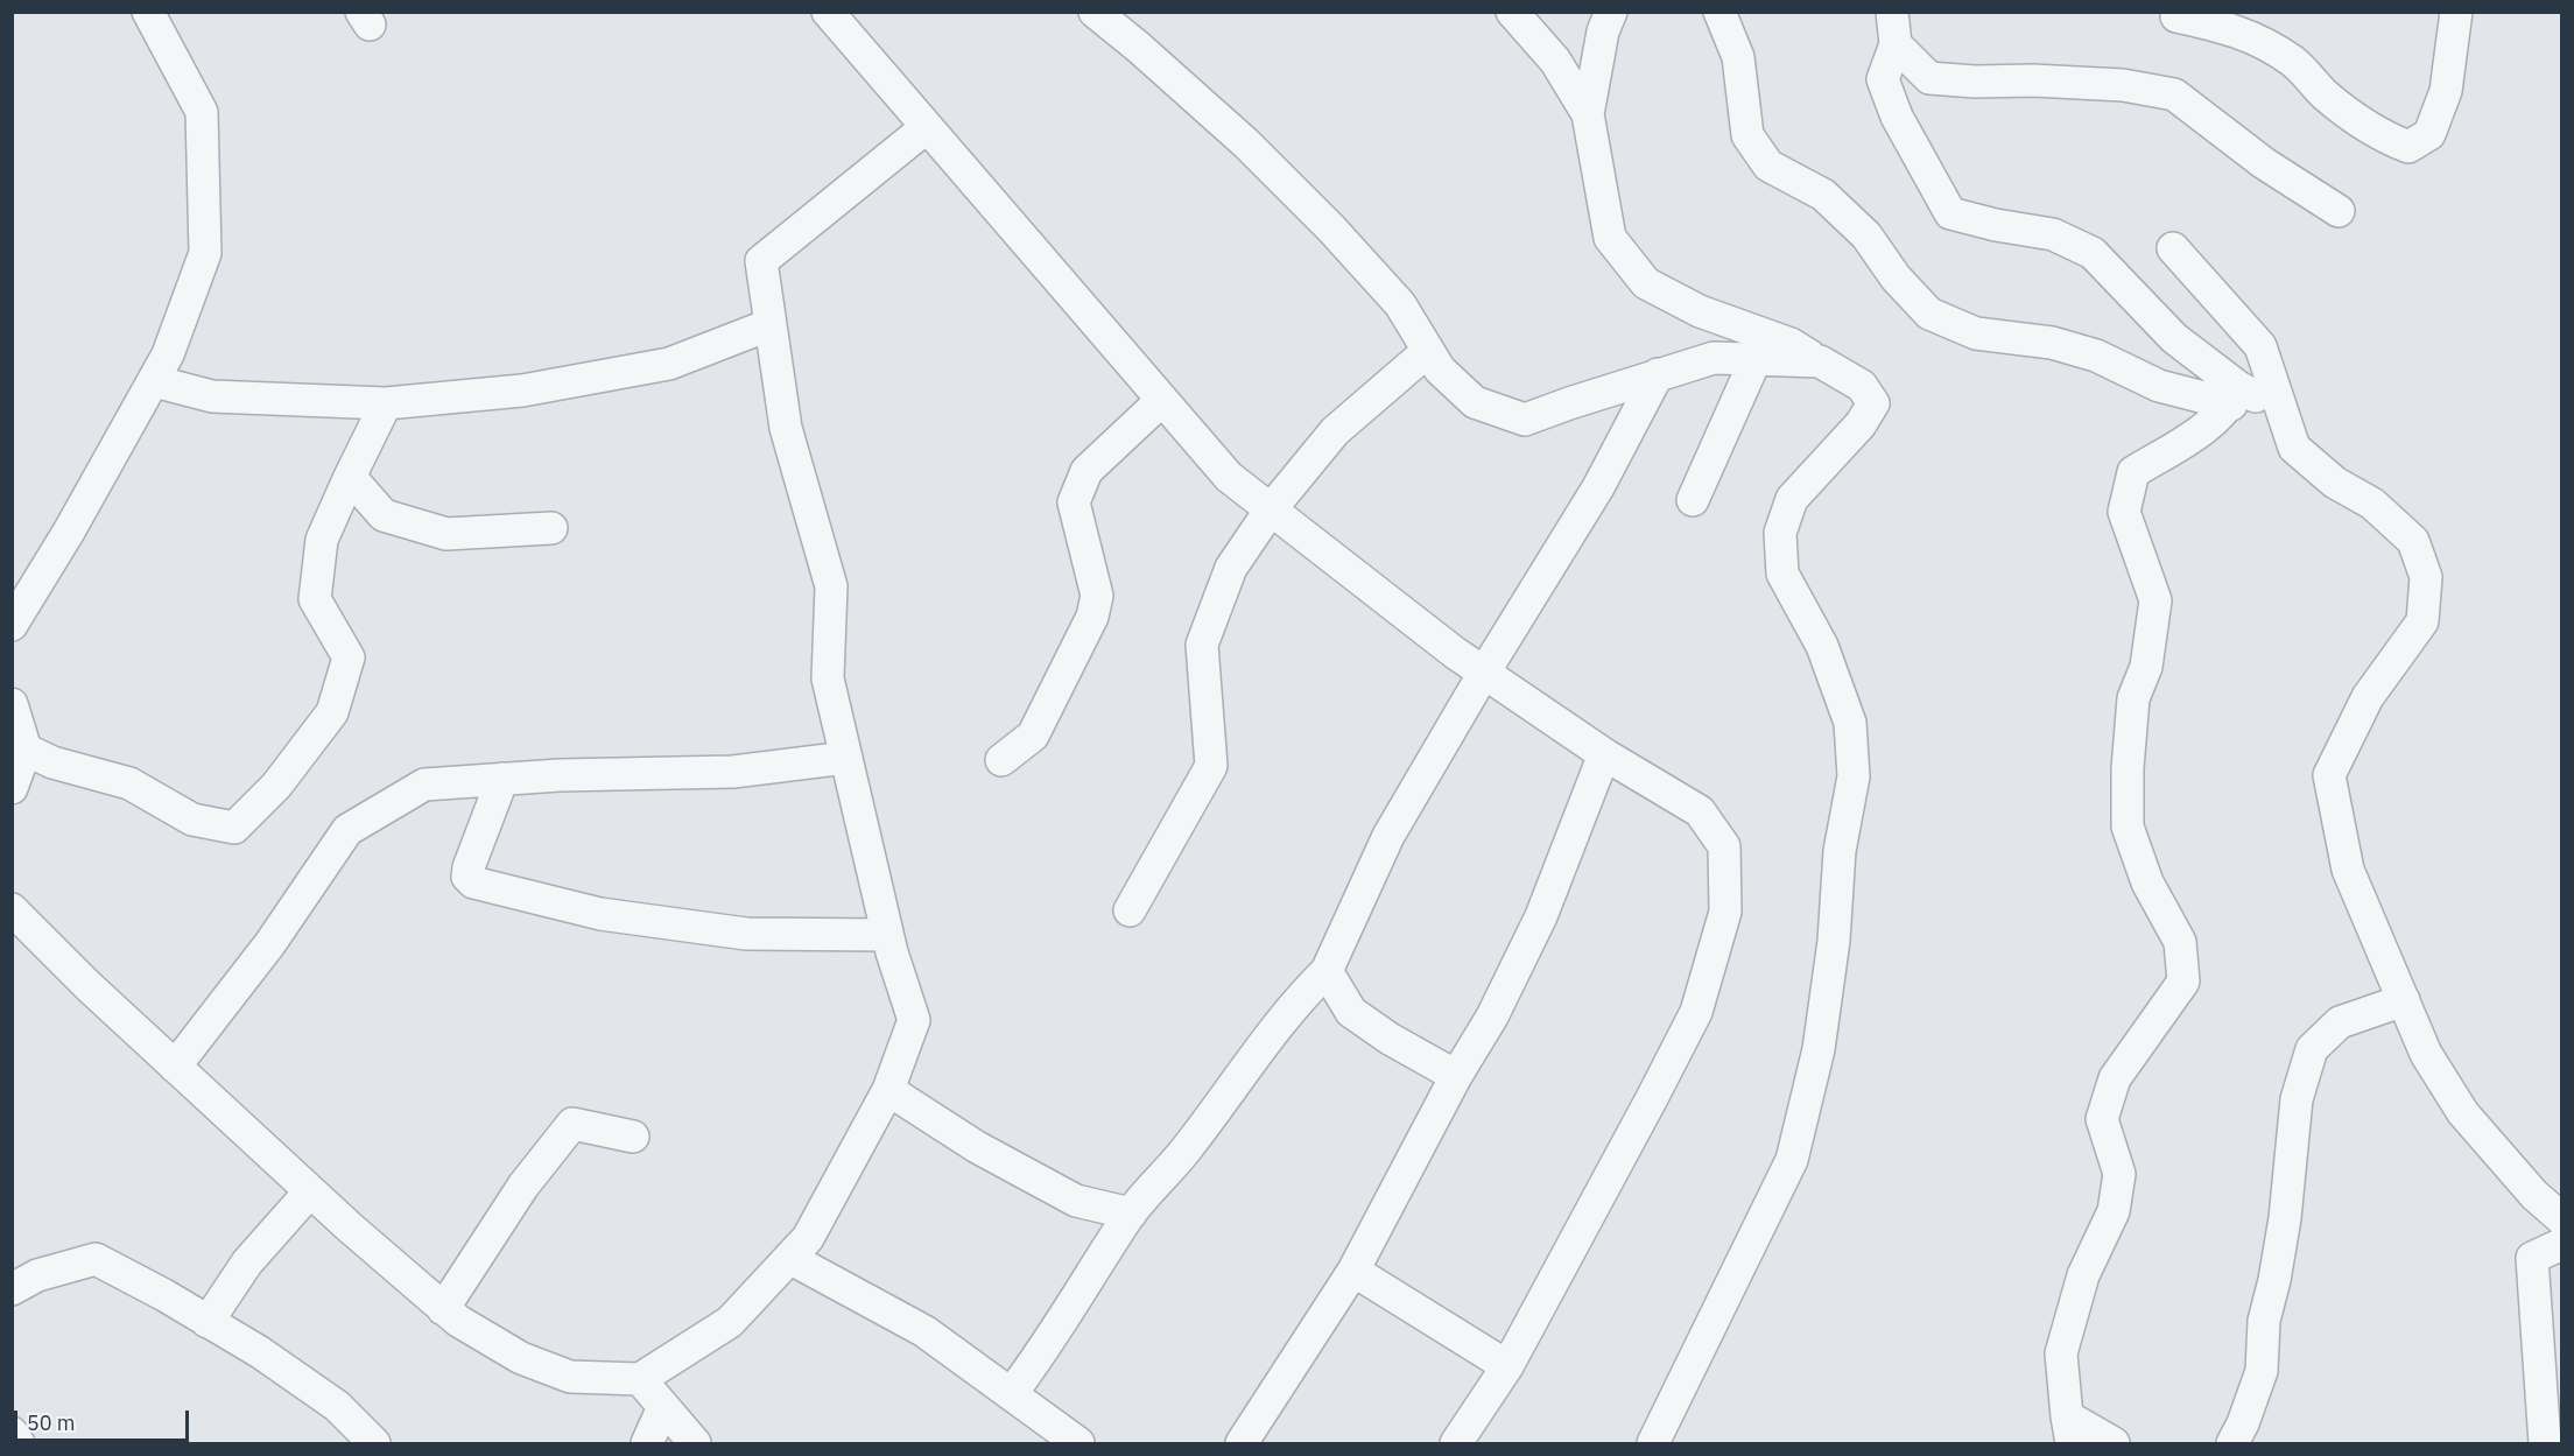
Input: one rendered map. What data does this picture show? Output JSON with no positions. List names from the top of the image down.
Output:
{
  "scale_bar": "50 m"
}
